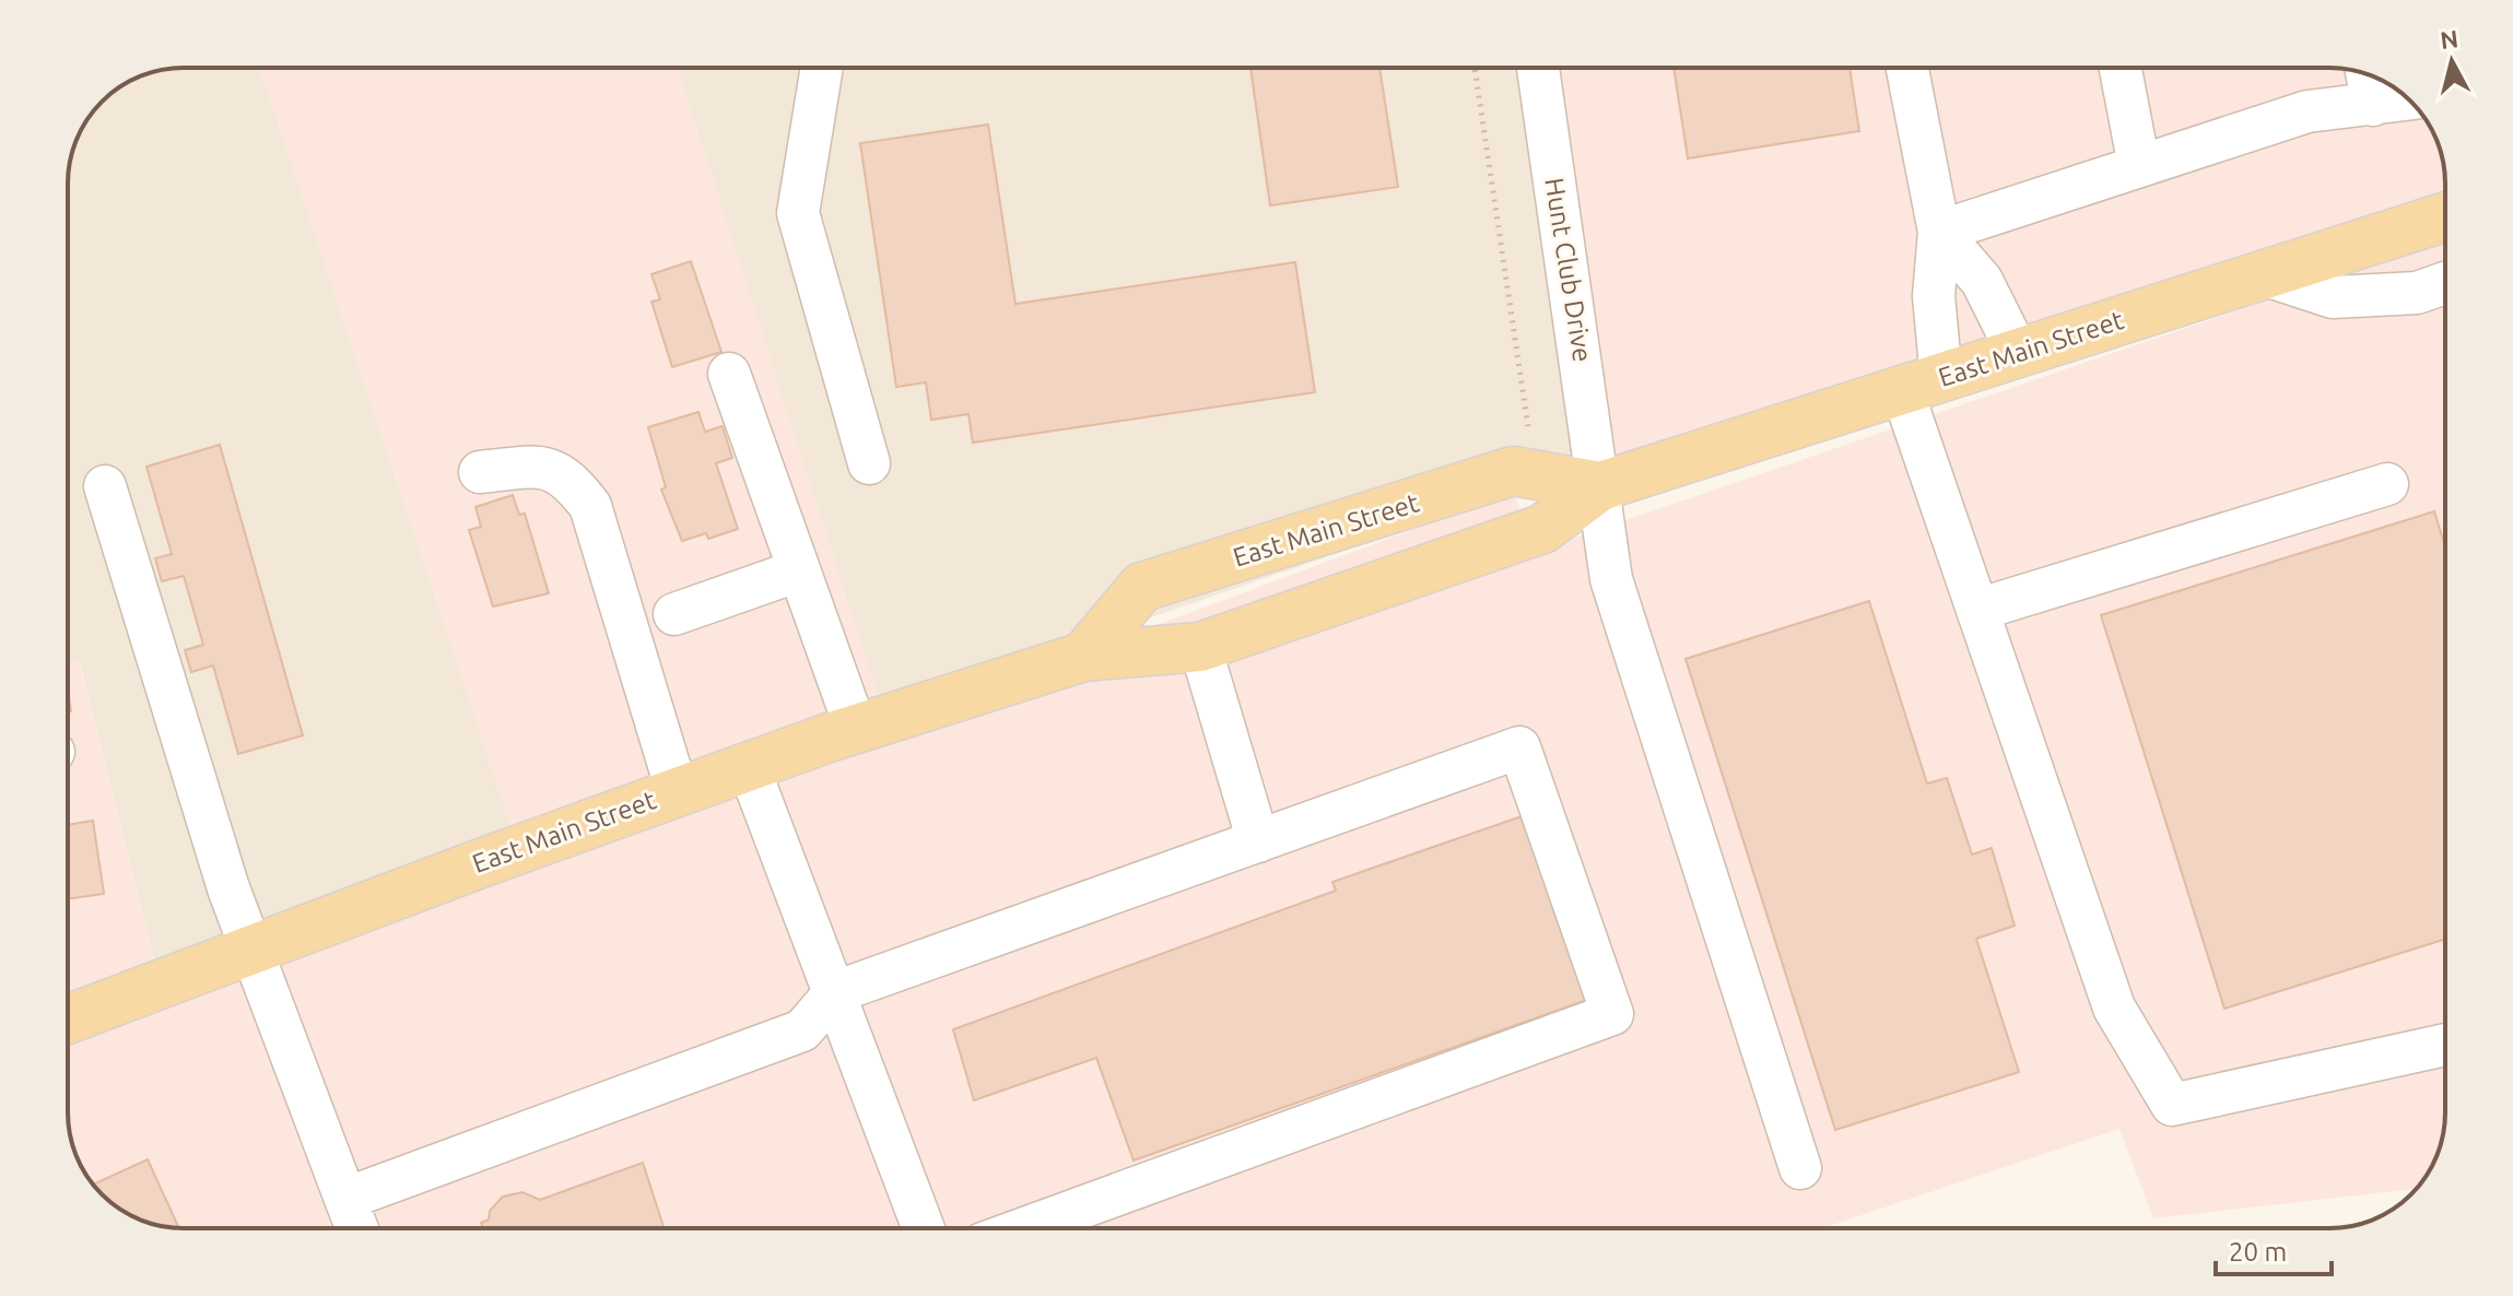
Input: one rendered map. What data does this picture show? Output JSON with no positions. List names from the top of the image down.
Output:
{
  "streets": {
    "main road": ["East Main Street"],
    "street": ["Hunt Club Drive"]
  },
  "crossings": [
    ["Hunt Club Drive", "East Main Street"]
  ],
  "scale_bar": "20 m",
  "north": "top"
}
